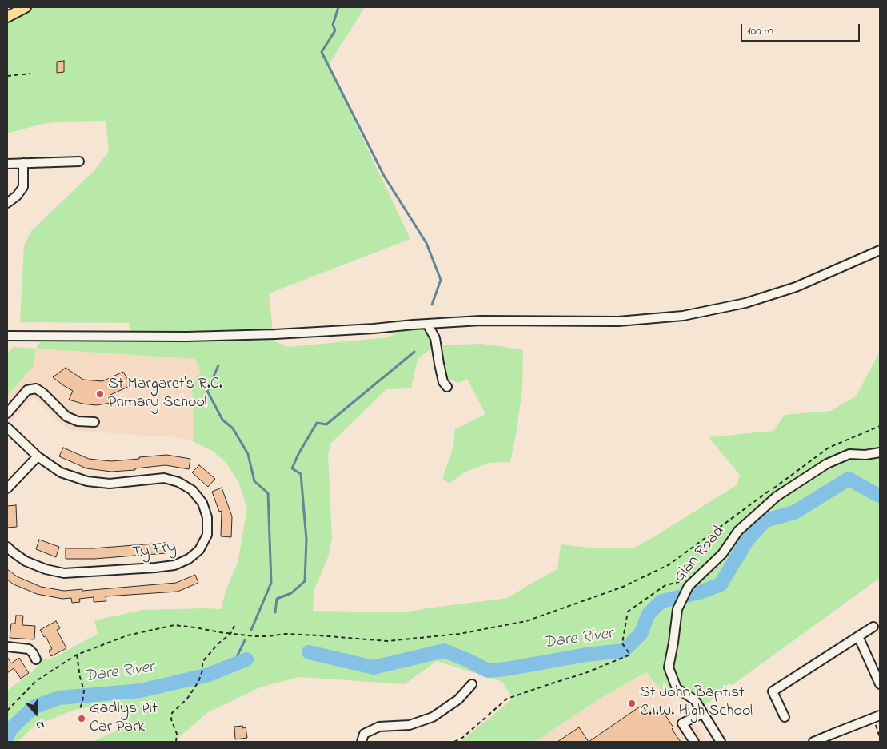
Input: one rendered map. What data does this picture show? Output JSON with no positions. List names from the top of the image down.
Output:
{
  "streets": {
    "street": ["Ty Fry", "Glan Road"]
  },
  "water": ["Dare River"],
  "places": ["St Margaret's R.C. Primary School", "St John Baptist C.I.W. High School", "Gadlys Pit Car Park"],
  "scale_bar": "100 m",
  "north": "bottom"
}
